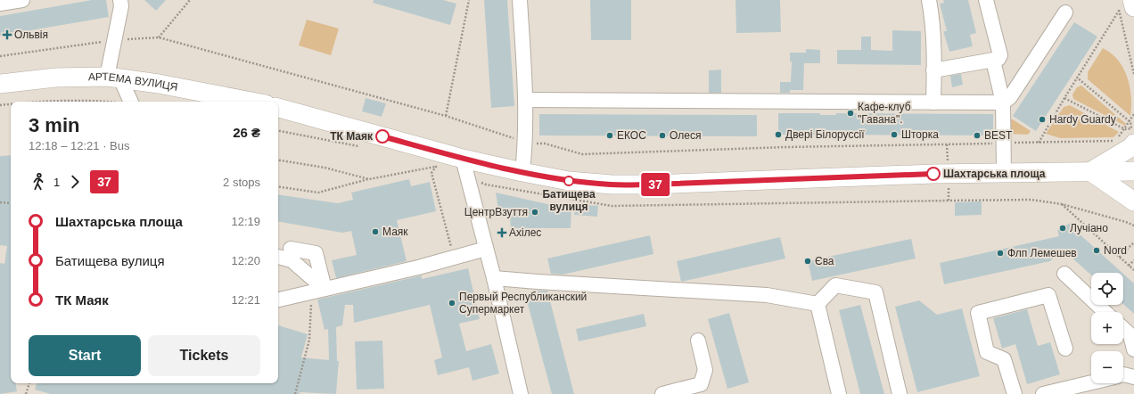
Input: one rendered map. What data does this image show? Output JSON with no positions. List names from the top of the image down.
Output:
{
  "streets": {
    "main road": ["АРТЕМА ВУЛИЦЯ"]
  },
  "places": {
    "health": ["Ольвія", "Ахілес"],
    "other": [
      "Кафе-клуб \"Гавана\".",
      "Hardy Guardy",
      "Двері Білоруссії",
      "Шторка",
      "ЕКОС",
      "Олеся",
      "BEST",
      "ТК Маяк",
      "Шахтарська площа",
      "Батищева вулиця",
      "ЦентрВзуття",
      "Лучіано",
      "Маяк",
      "Nord",
      "Флп Лемешев",
      "Єва",
      "Первый Республиканский Супермаркет"
    ]
  },
  "lines": ["bus line 37"],
  "page": {
    "on_map": "37",
    "heading": ["3 min", "12:18 – 12:21 · Bus", "26 ₴"],
    "legs": ["1", "37", "2 stops"],
    "list": [
      {
        "name": "Шахтарська площа",
        "value": "12:19"
      },
      {
        "name": "Батищева вулиця",
        "value": "12:20"
      },
      {
        "name": "ТК Маяк",
        "value": "12:21"
      }
    ],
    "map_buttons": ["+", "−"],
    "buttons": ["Start", "Tickets"]
  }
}
